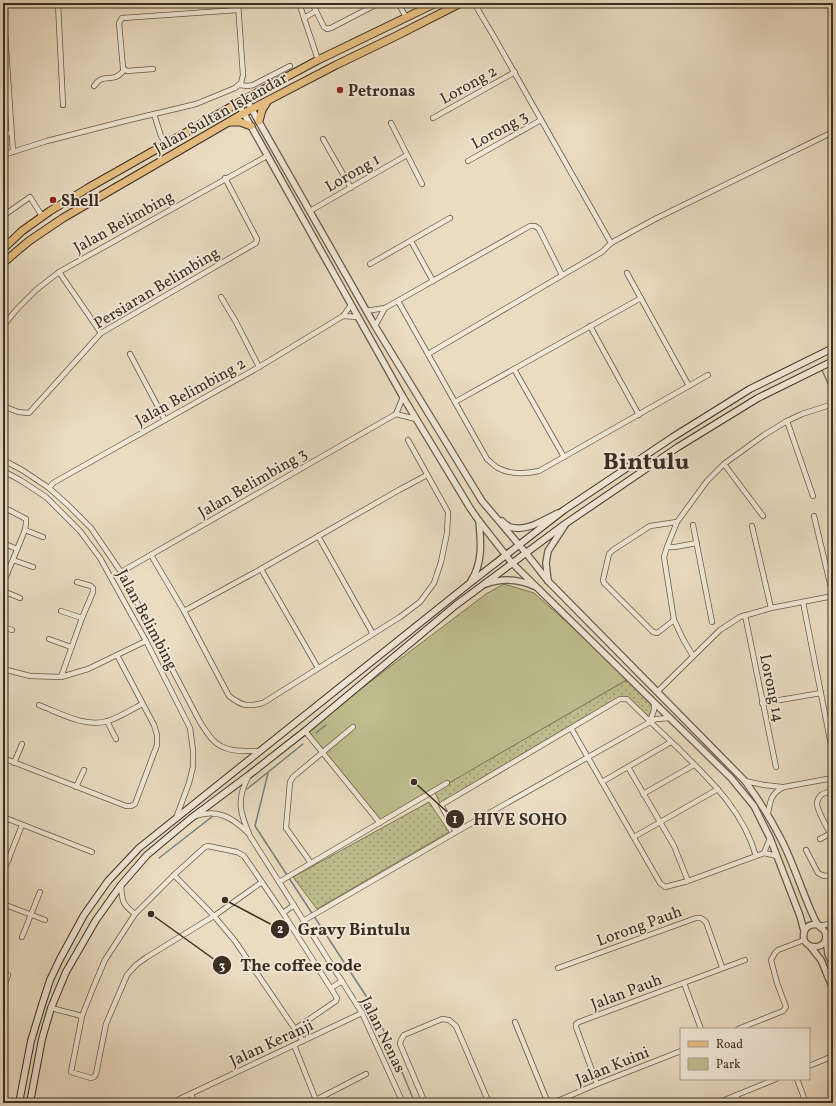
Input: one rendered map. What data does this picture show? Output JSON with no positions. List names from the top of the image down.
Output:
{
  "streets": {
    "main road": ["Jalan Sultan Iskandar"],
    "street": [
      "Lorong 2",
      "Lorong 3",
      "Lorong 1",
      "Jalan Belimbing",
      "Persiaran Belimbing",
      "Jalan Belimbing 2",
      "Jalan Belimbing 3",
      "Lorong 14",
      "Lorong Pauh",
      "Jalan Pauh",
      "Jalan Nenas",
      "Jalan Keranji",
      "Jalan Kuini"
    ]
  },
  "crossings": [
    ["Jalan Belimbing", "Persiaran Belimbing"],
    ["Jalan Belimbing", "Jalan Belimbing 2"],
    ["Jalan Belimbing", "Jalan Belimbing 3"],
    ["Lorong Pauh", "Jalan Pauh"],
    ["Jalan Pauh", "Jalan Kuini"],
    ["Jalan Nenas", "Jalan Keranji"]
  ],
  "districts": ["Bintulu"],
  "places": [
    "Petronas",
    "Shell",
    "HIVE SOHO",
    "Gravy Bintulu",
    "The coffee code"
  ],
  "legend": ["Road", "Park"]
}
